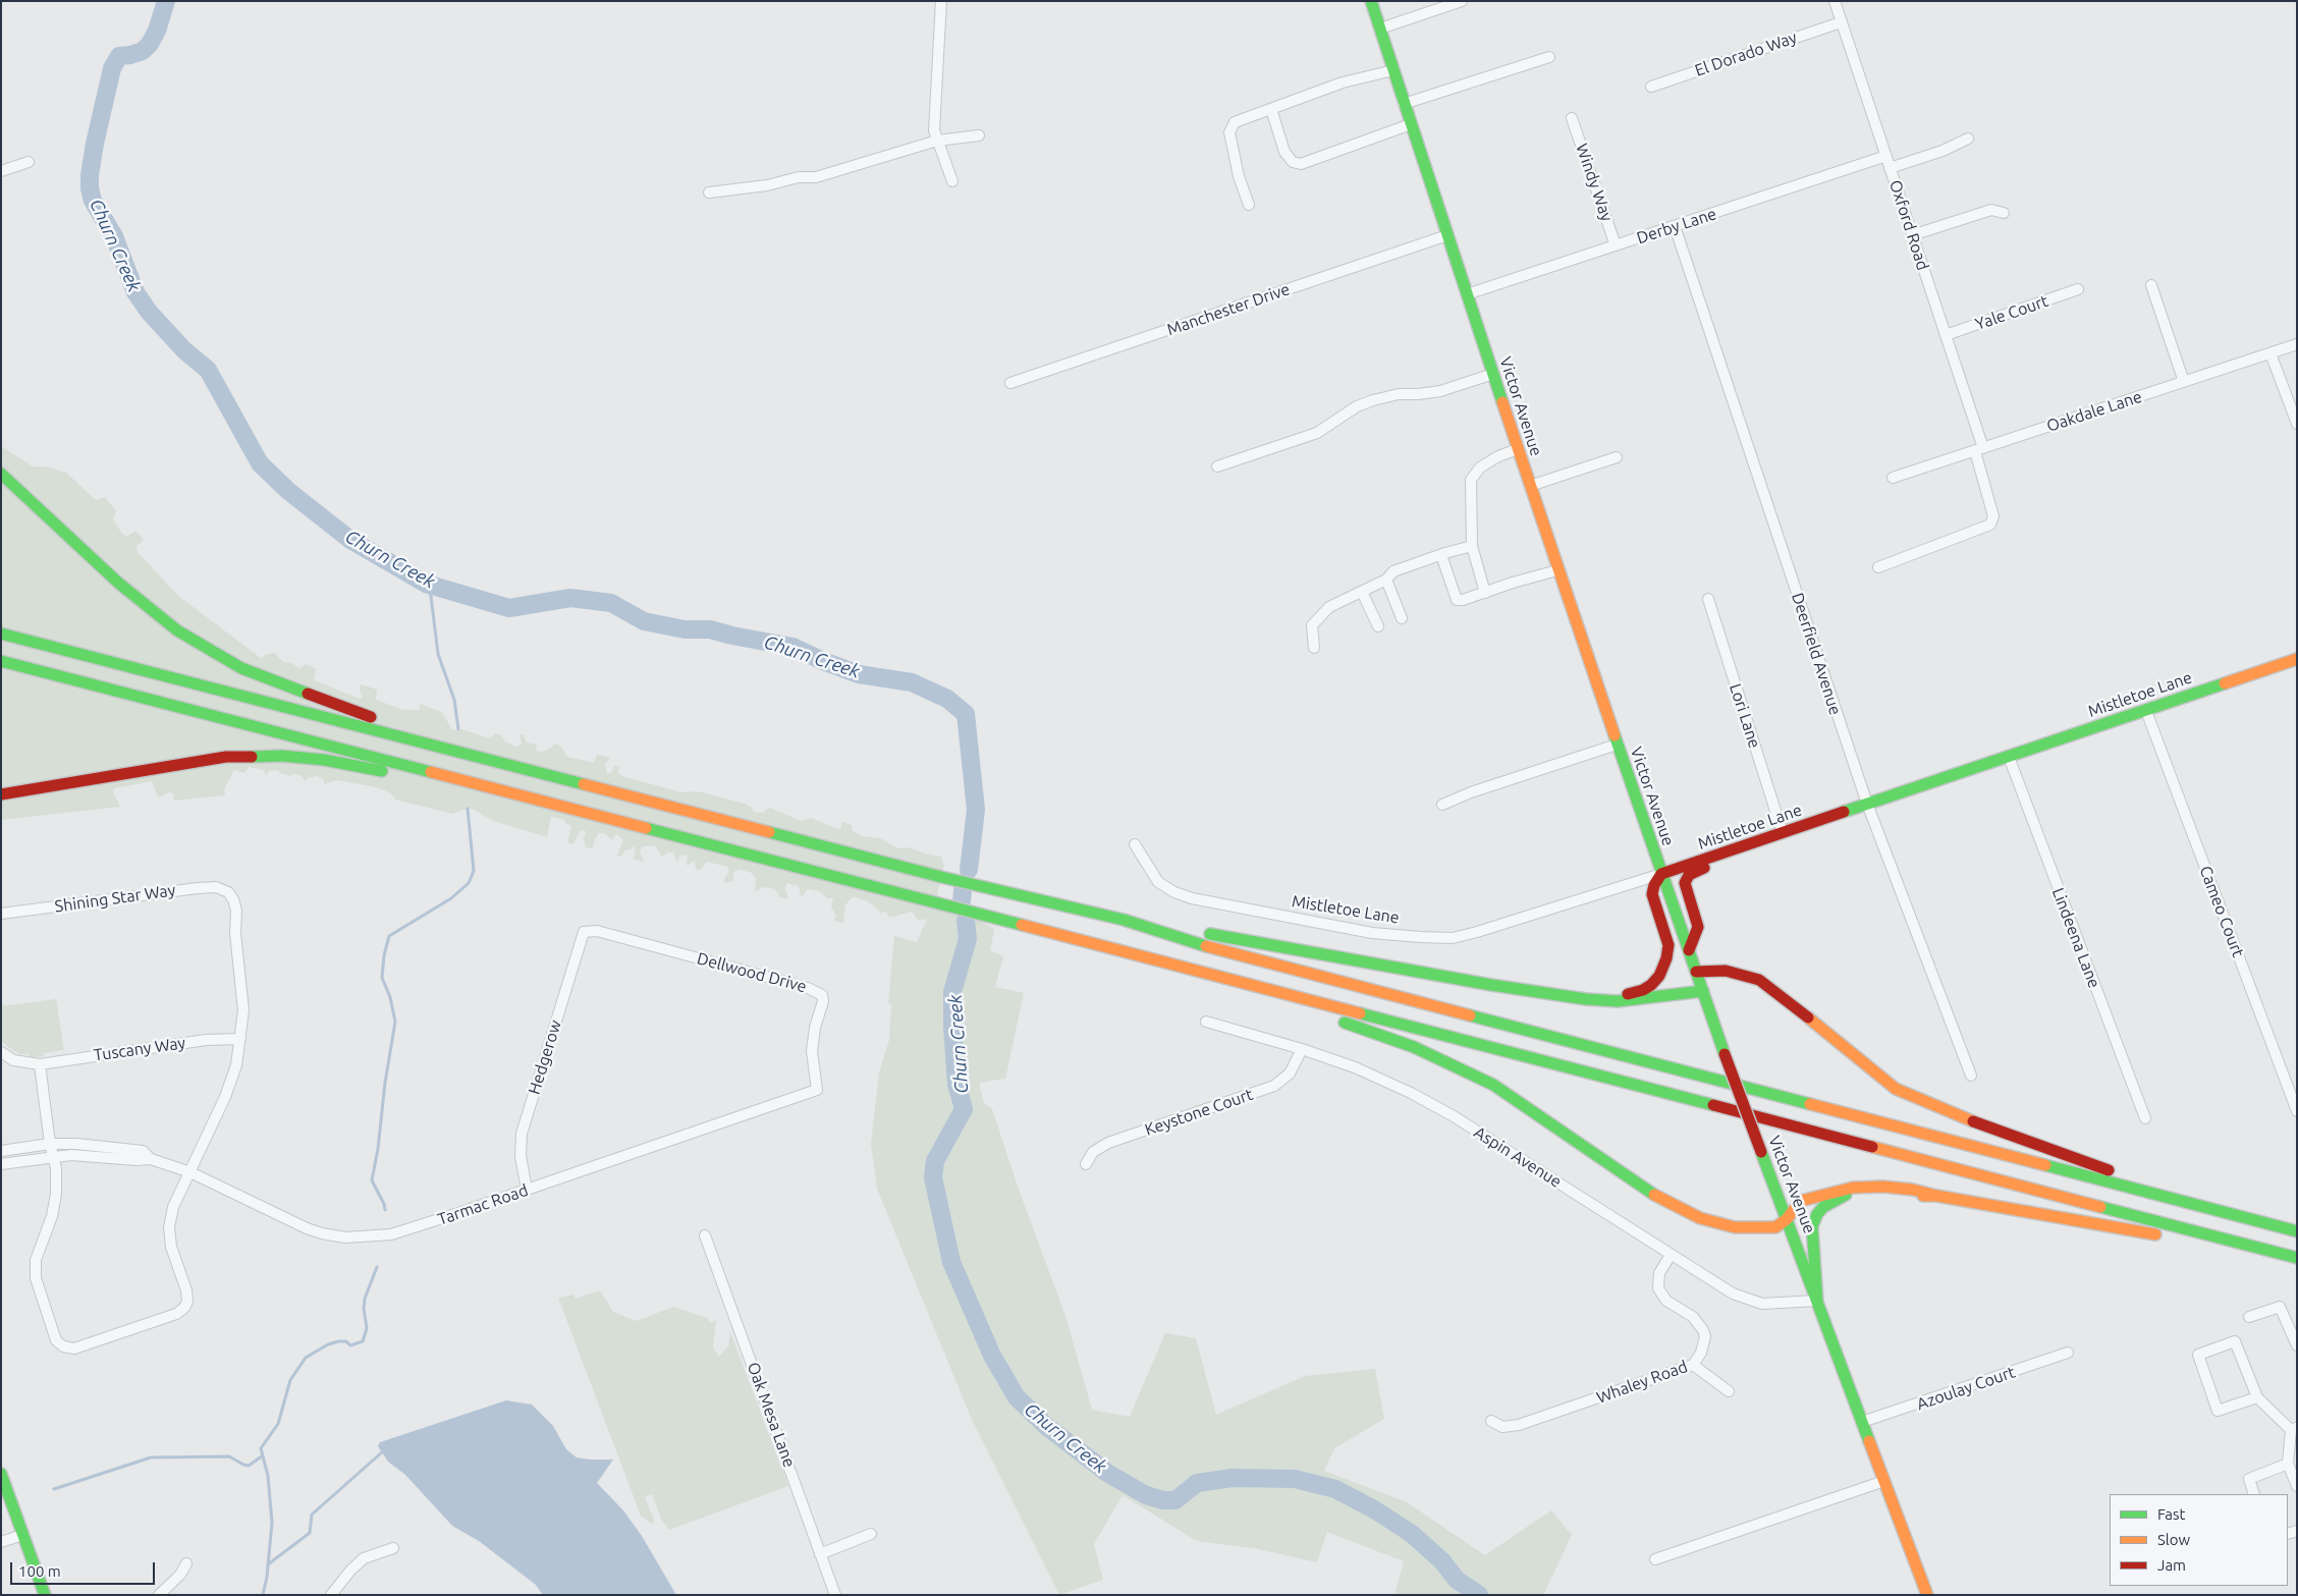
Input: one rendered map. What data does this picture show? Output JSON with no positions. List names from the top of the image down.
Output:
{
  "streets": {
    "main road": ["Victor Avenue", "Mistletoe Lane"],
    "street": [
      "El Dorado Way",
      "Windy Way",
      "Oxford Road",
      "Derby Lane",
      "Manchester Drive",
      "Yale Court",
      "Oakdale Lane",
      "Deerfield Avenue",
      "Lori Lane",
      "Shining Star Way",
      "Cameo Court",
      "Lindeena Lane",
      "Dellwood Drive",
      "Tuscany Way",
      "Hedgerow",
      "Keystone Court",
      "Aspin Avenue",
      "Tarmac Road",
      "Whaley Road",
      "Azoulay Court",
      "Oak Mesa Lane"
    ]
  },
  "crossings": [
    ["El Dorado Way", "Oxford Road"],
    ["Windy Way", "Derby Lane"],
    ["Oxford Road", "Derby Lane"],
    ["Oxford Road", "Yale Court"],
    ["Oxford Road", "Oakdale Lane"],
    ["Derby Lane", "Victor Avenue"],
    ["Derby Lane", "Deerfield Avenue"],
    ["Manchester Drive", "Victor Avenue"],
    ["Victor Avenue", "Mistletoe Lane"],
    ["Victor Avenue", "Aspin Avenue"],
    ["Victor Avenue", "Azoulay Court"],
    ["Deerfield Avenue", "Mistletoe Lane"],
    ["Mistletoe Lane", "Lori Lane"],
    ["Mistletoe Lane", "Cameo Court"],
    ["Mistletoe Lane", "Lindeena Lane"],
    ["Shining Star Way", "Tuscany Way"],
    ["Dellwood Drive", "Hedgerow"],
    ["Dellwood Drive", "Tarmac Road"],
    ["Hedgerow", "Tarmac Road"],
    ["Keystone Court", "Aspin Avenue"],
    ["Aspin Avenue", "Whaley Road"]
  ],
  "water": ["Churn Creek"],
  "legend": ["Fast", "Slow", "Jam"],
  "scale_bar": "100 m"
}
